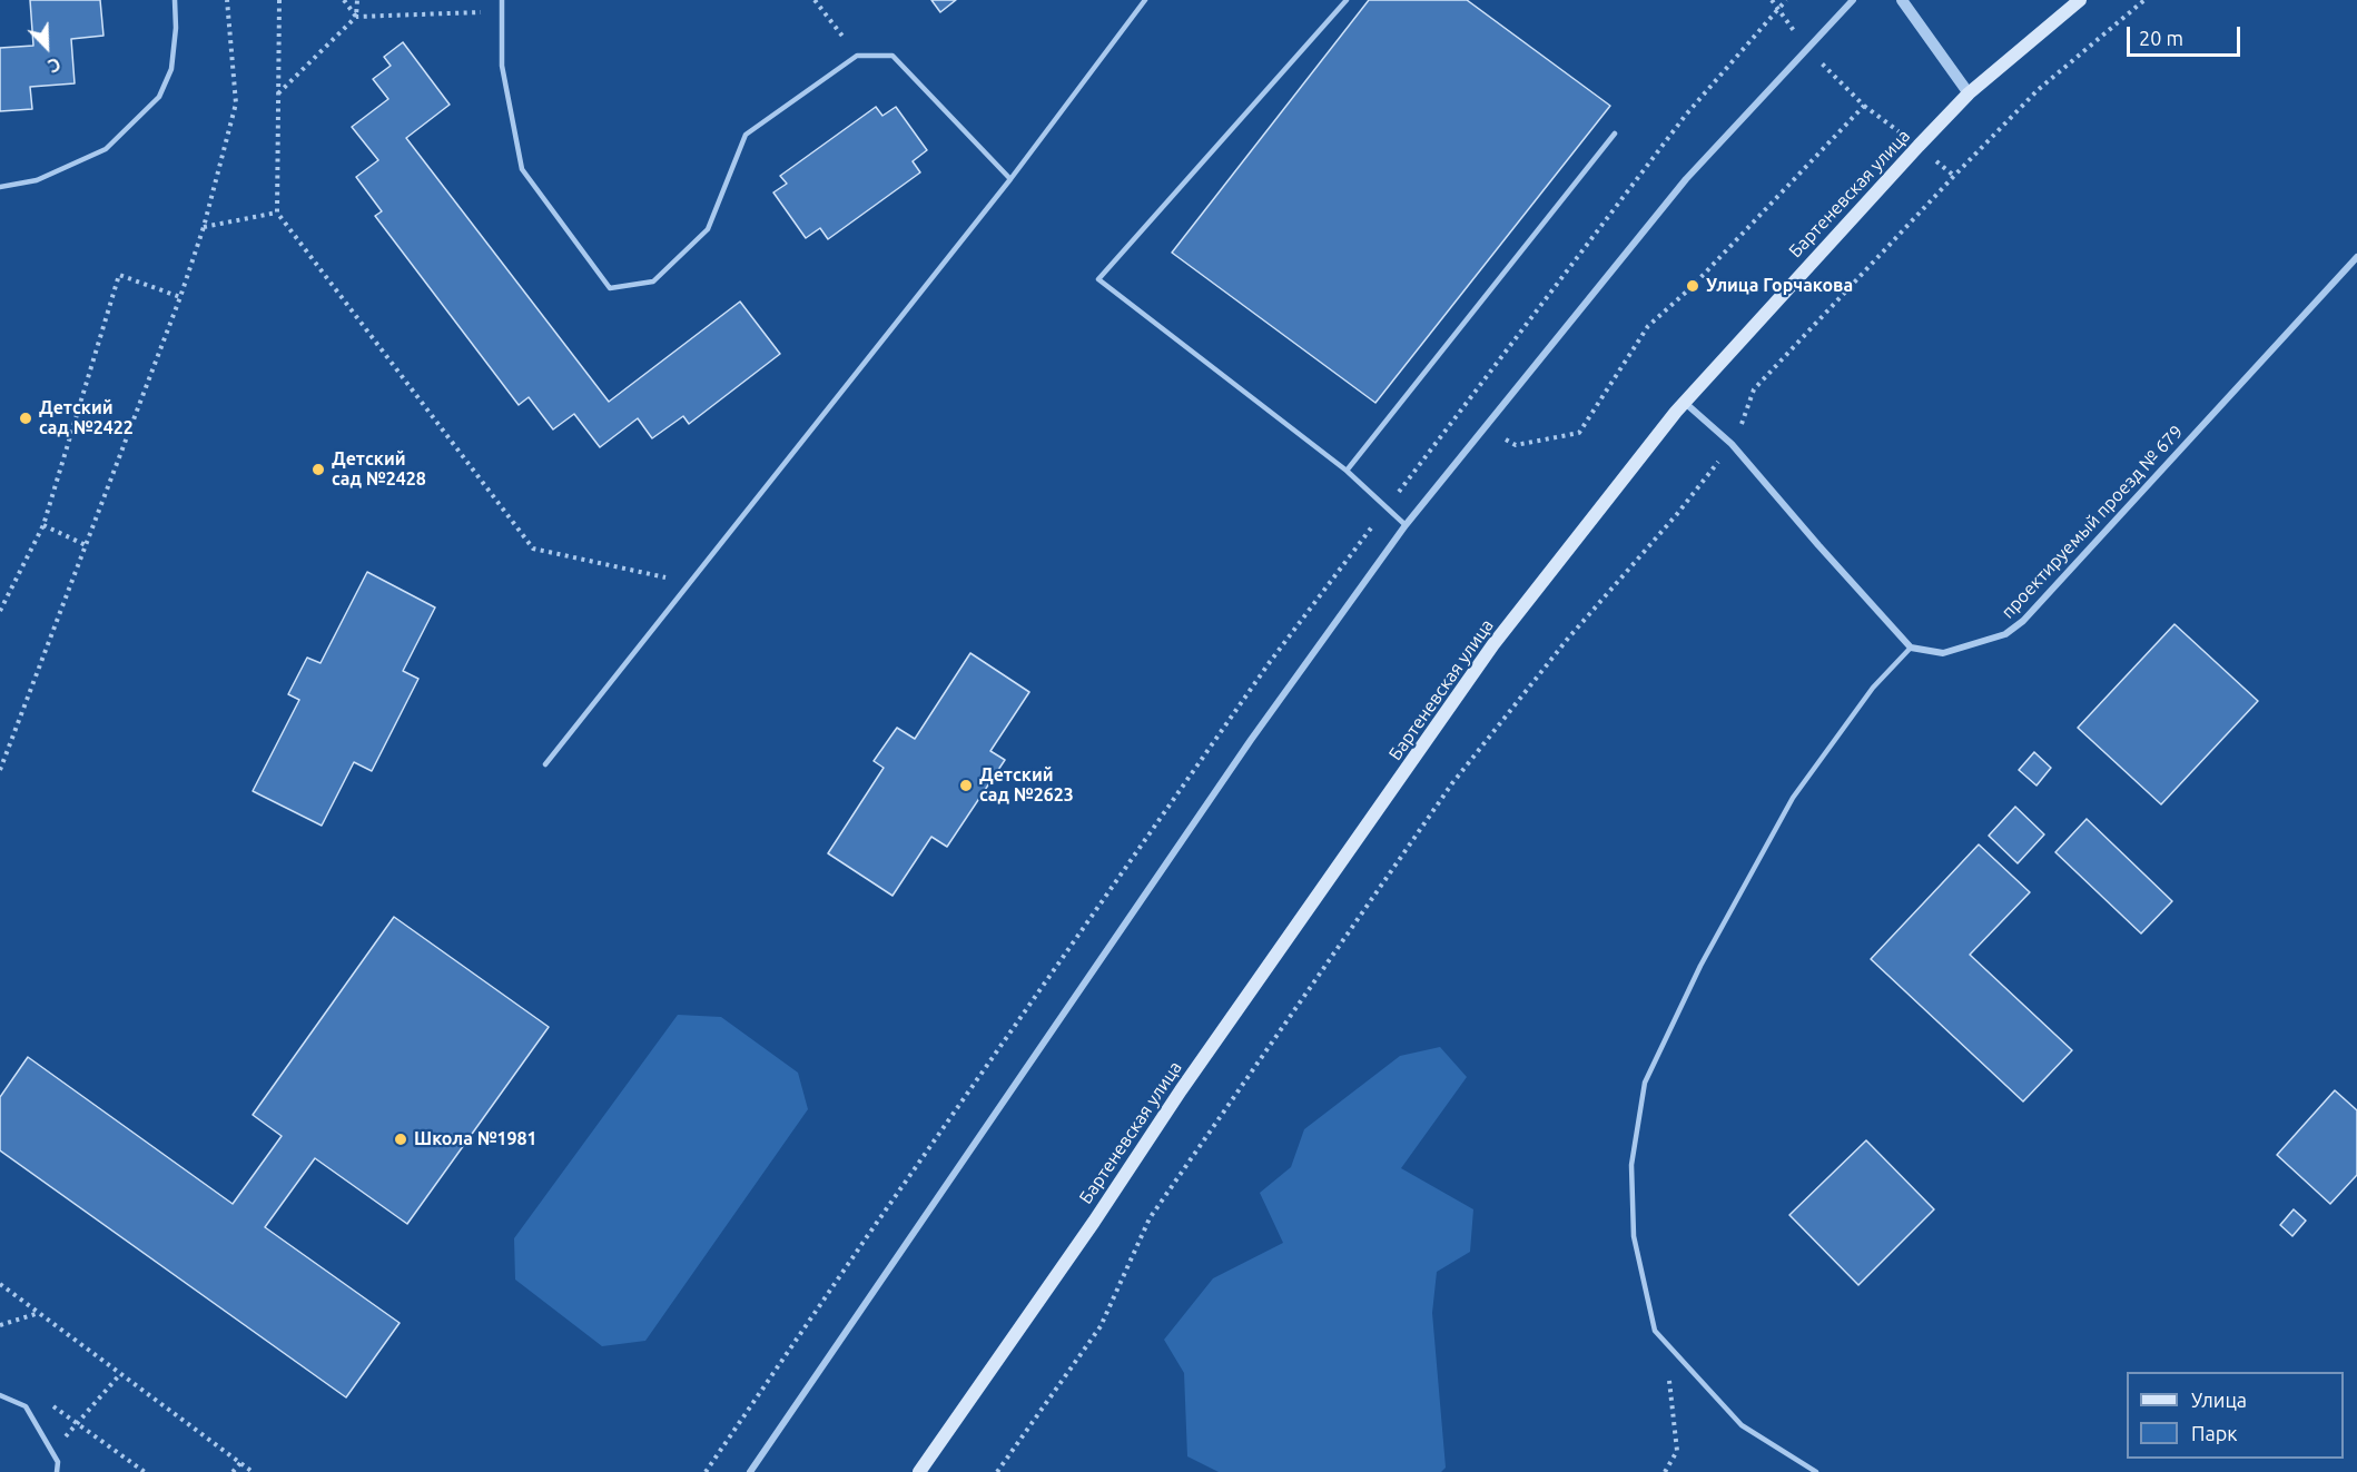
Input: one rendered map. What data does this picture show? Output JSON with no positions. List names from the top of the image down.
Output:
{
  "streets": {
    "main road": ["Бартеневская улица"],
    "street": ["проектируемый проезд № 679"]
  },
  "places": [
    "Улица Горчакова",
    "Детский сад №2422",
    "Детский сад №2428",
    "Детский сад №2623",
    "Школа №1981"
  ],
  "legend": ["Улица", "Парк"],
  "scale_bar": "20 m",
  "north": "bottom right"
}
